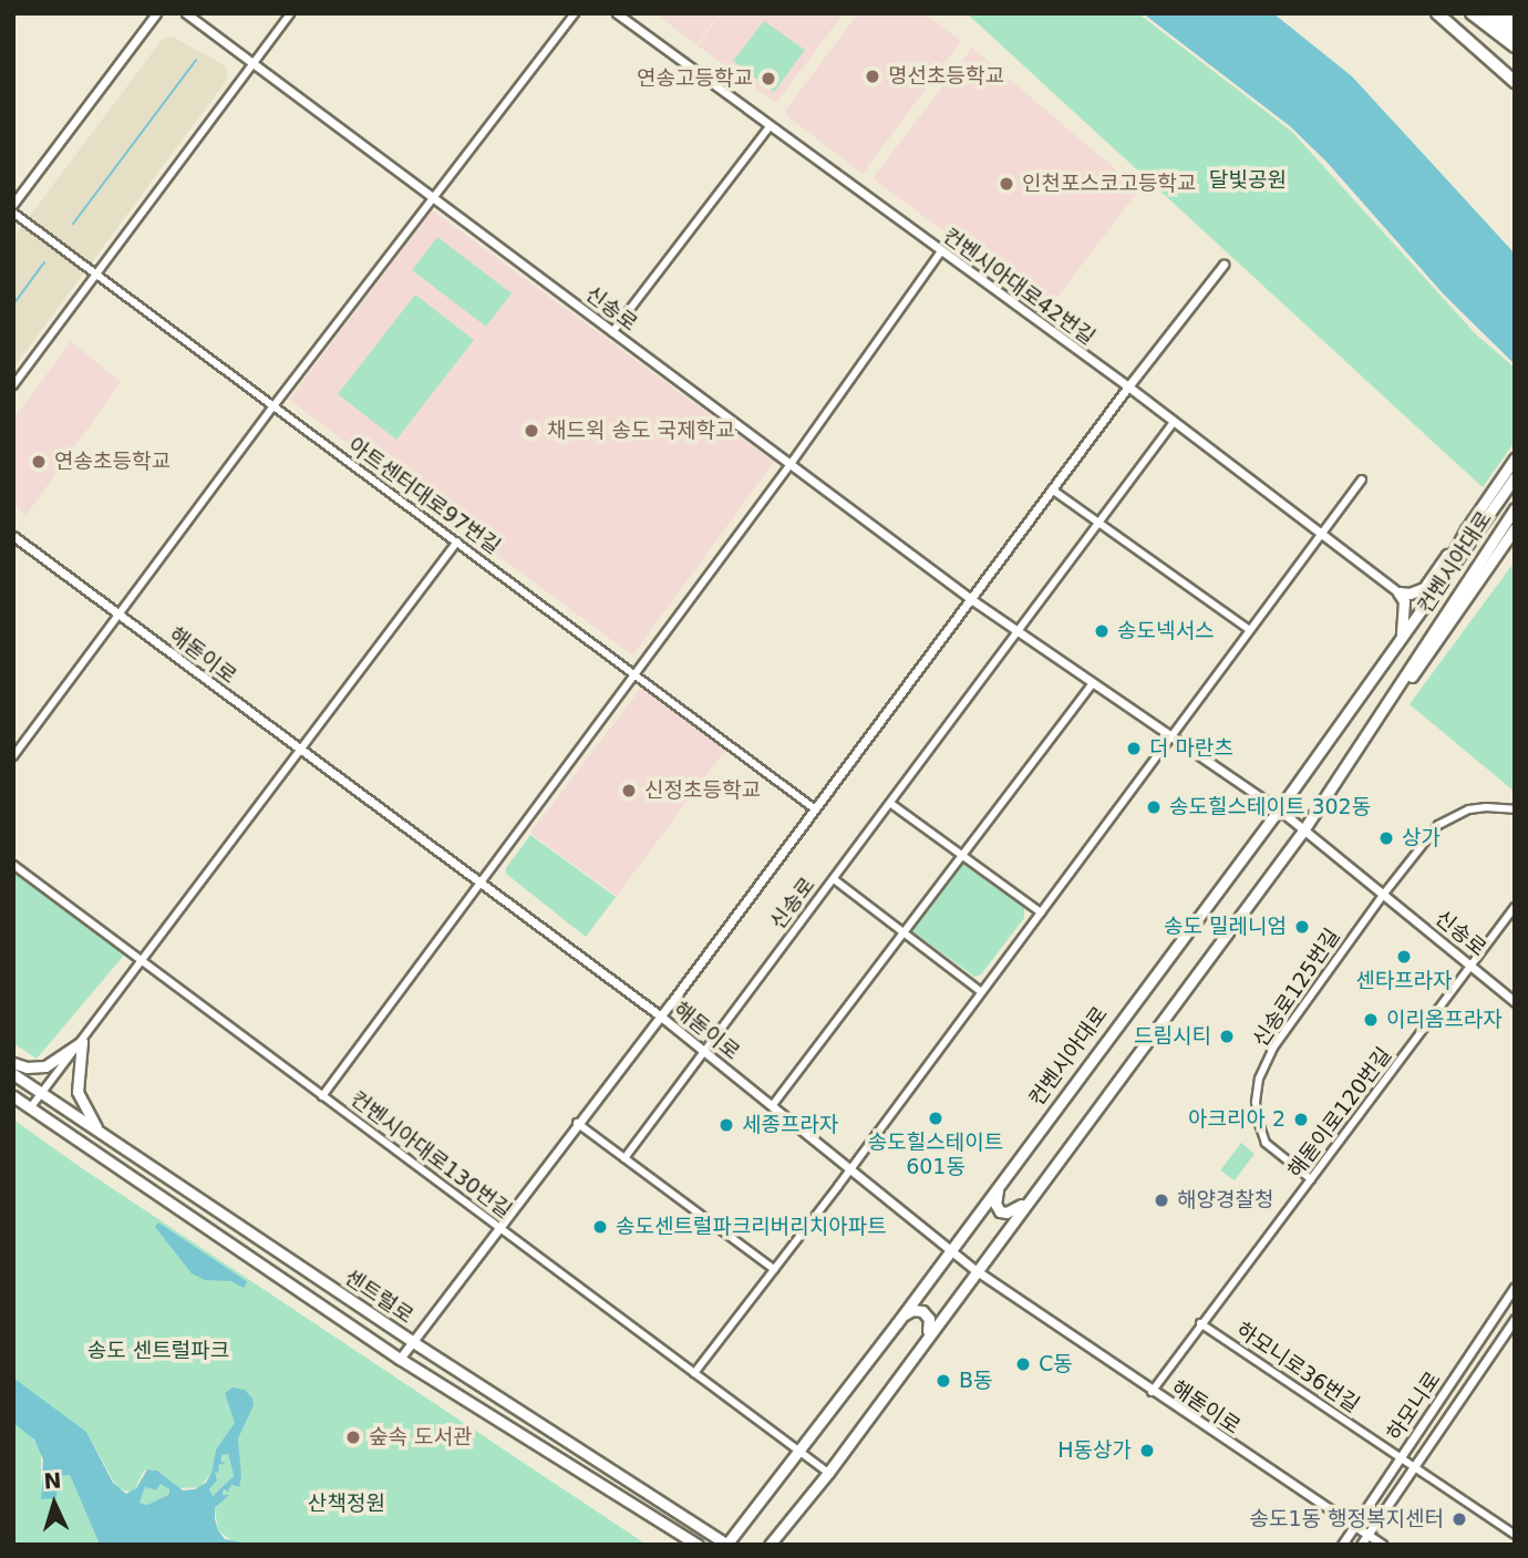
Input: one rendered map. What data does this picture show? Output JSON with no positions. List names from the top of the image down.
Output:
{
  "streets": {
    "main road": ["컨벤시아대로", "센트럴로"],
    "street": [
      "컨벤시아대로42번길",
      "신송로",
      "아트센터대로97번길",
      "해돋이로",
      "신송로125번길",
      "해돋이로120번길",
      "컨벤시아대로130번길",
      "하모니로36번길",
      "하모니로"
    ]
  },
  "crossings": [
    ["신송로", "컨벤시아대로"],
    ["신송로", "해돋이로"],
    ["신송로", "신송로125번길"],
    ["신송로", "해돋이로120번길"],
    ["컨벤시아대로", "해돋이로"],
    ["컨벤시아대로", "컨벤시아대로130번길"],
    ["컨벤시아대로", "센트럴로"],
    ["해돋이로", "해돋이로120번길"],
    ["해돋이로", "하모니로"],
    ["신송로125번길", "해돋이로120번길"],
    ["해돋이로120번길", "하모니로36번길"],
    ["하모니로36번길", "하모니로"]
  ],
  "parks": ["달빛공원", "송도 센트럴파크", "산책정원"],
  "places": [
    "명선초등학교",
    "연송고등학교",
    "인천포스코고등학교",
    "채드윅 송도 국제학교",
    "연송초등학교",
    "송도넥서스",
    "더 마란츠",
    "신정초등학교",
    "송도힐스테이트 302동",
    "상가",
    "송도 밀레니엄",
    "센타프라자",
    "이리옴프라자",
    "드림시티",
    "송도힐스테이트 601동",
    "아크리아 2",
    "세종프라자",
    "해양경찰청",
    "송도센트럴파크리버리치아파트",
    "C동",
    "B동",
    "숲속 도서관",
    "H동상가",
    "송도1동 행정복지센터"
  ],
  "north": "top"
}
